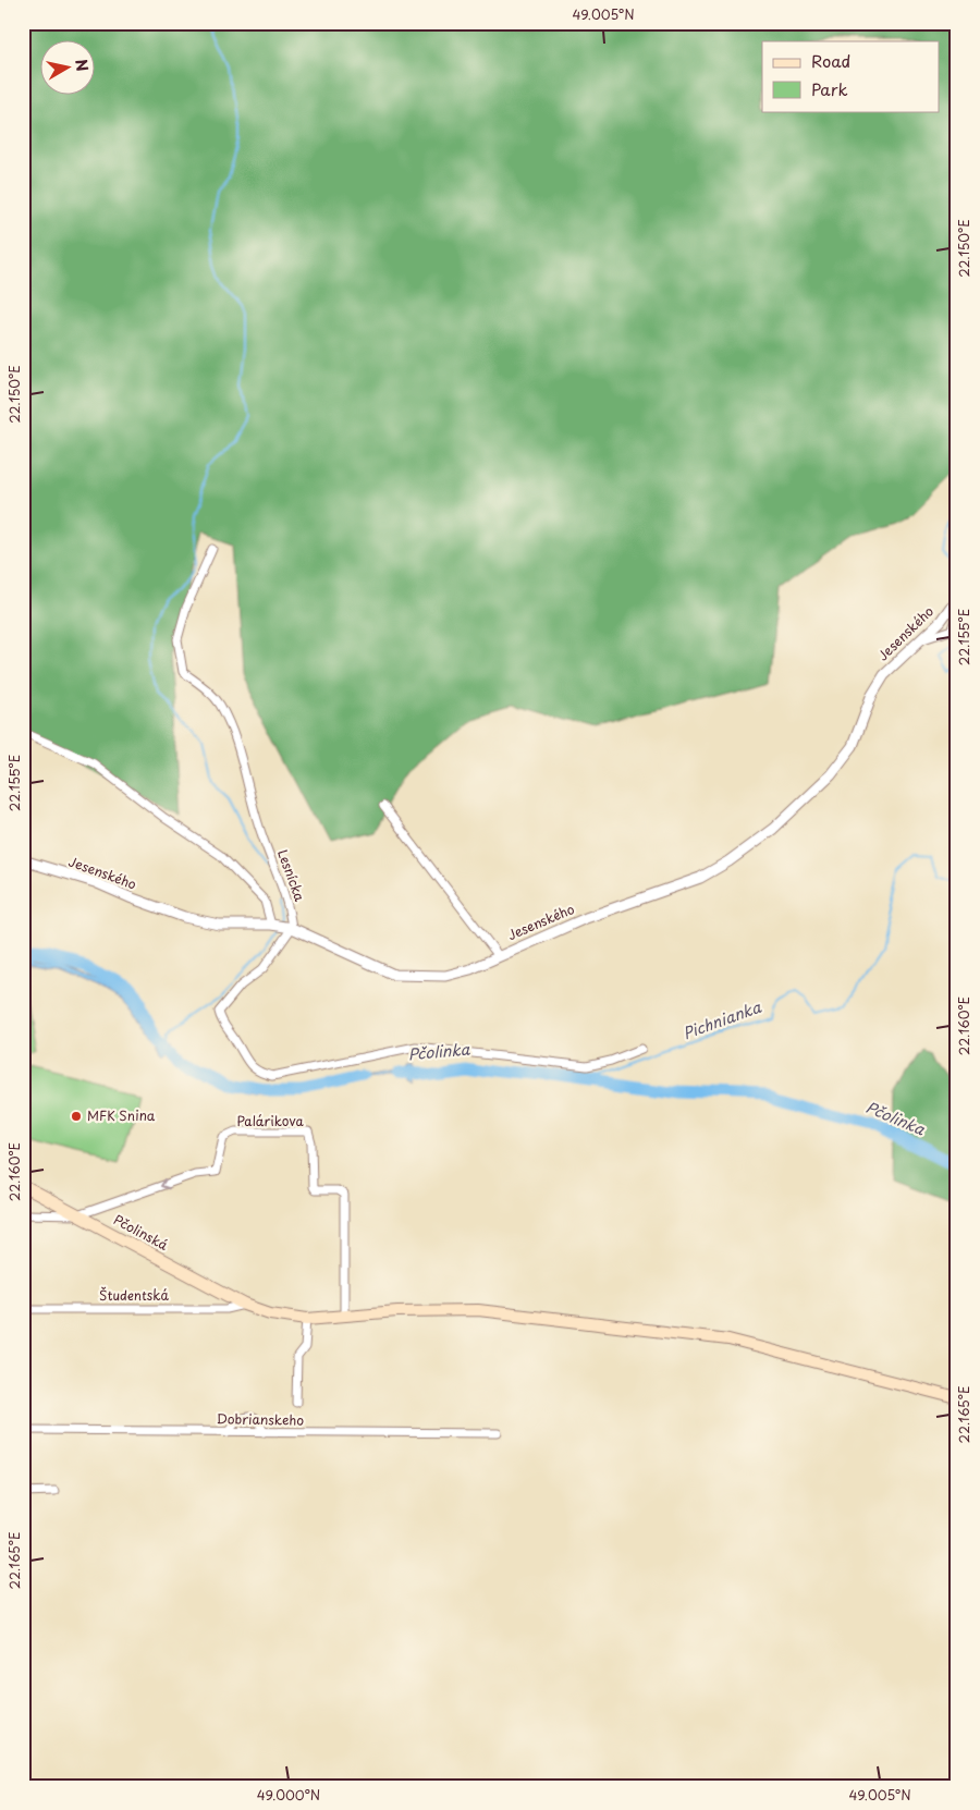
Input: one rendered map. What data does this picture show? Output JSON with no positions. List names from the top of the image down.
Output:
{
  "streets": {
    "main road": ["Pčolinská"],
    "street": [
      "Jesenského",
      "Lesnícka",
      "Palárikova",
      "Študentská",
      "Dobrianskeho"
    ]
  },
  "crossings": [
    ["Jesenského", "Lesnícka"],
    ["Palárikova", "Pčolinská"],
    ["Pčolinská", "Študentská"]
  ],
  "water": ["Pichnianka", "Pčolinka"],
  "places": ["MFK Snina"],
  "legend": ["Road", "Park"],
  "north": "right",
  "coordinates": [
    "49.005°N",
    "22.150°E",
    "22.155°E",
    "22.160°E",
    "22.165°E",
    "49.000°N"
  ]
}
